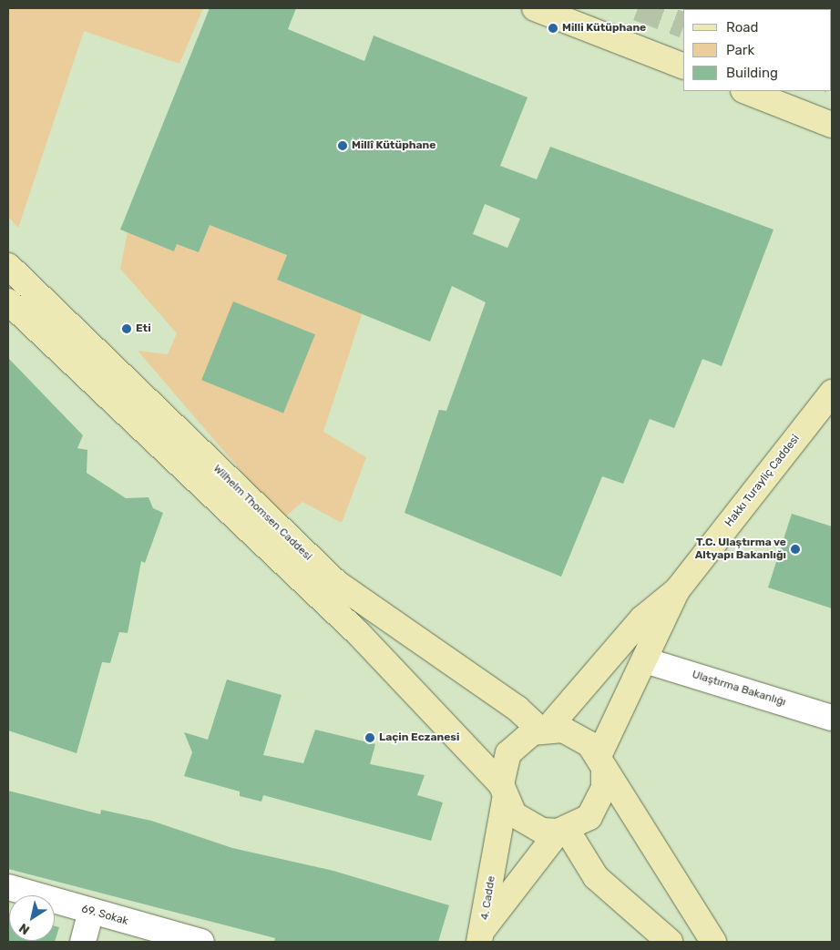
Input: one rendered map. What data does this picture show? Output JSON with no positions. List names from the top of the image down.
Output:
{
  "streets": {
    "main road": ["Hakkı Turayliç Caddesi", "Wilhelm Thomsen Caddesi", "4. Cadde"],
    "street": ["Ulaştırma Bakanlığı", "69. Sokak"]
  },
  "crossings": [
    ["Hakkı Turayliç Caddesi", "Wilhelm Thomsen Caddesi"],
    ["Hakkı Turayliç Caddesi", "Ulaştırma Bakanlığı"],
    ["Hakkı Turayliç Caddesi", "4. Cadde"],
    ["Wilhelm Thomsen Caddesi", "4. Cadde"]
  ],
  "places": [
    "Milli Kütüphane",
    "Millî Kütüphane",
    "Eti",
    "T.C. Ulaştırma ve Altyapı Bakanlığı",
    "Laçin Eczanesi"
  ],
  "legend": ["Road", "Park", "Building"],
  "north": "bottom left"
}
